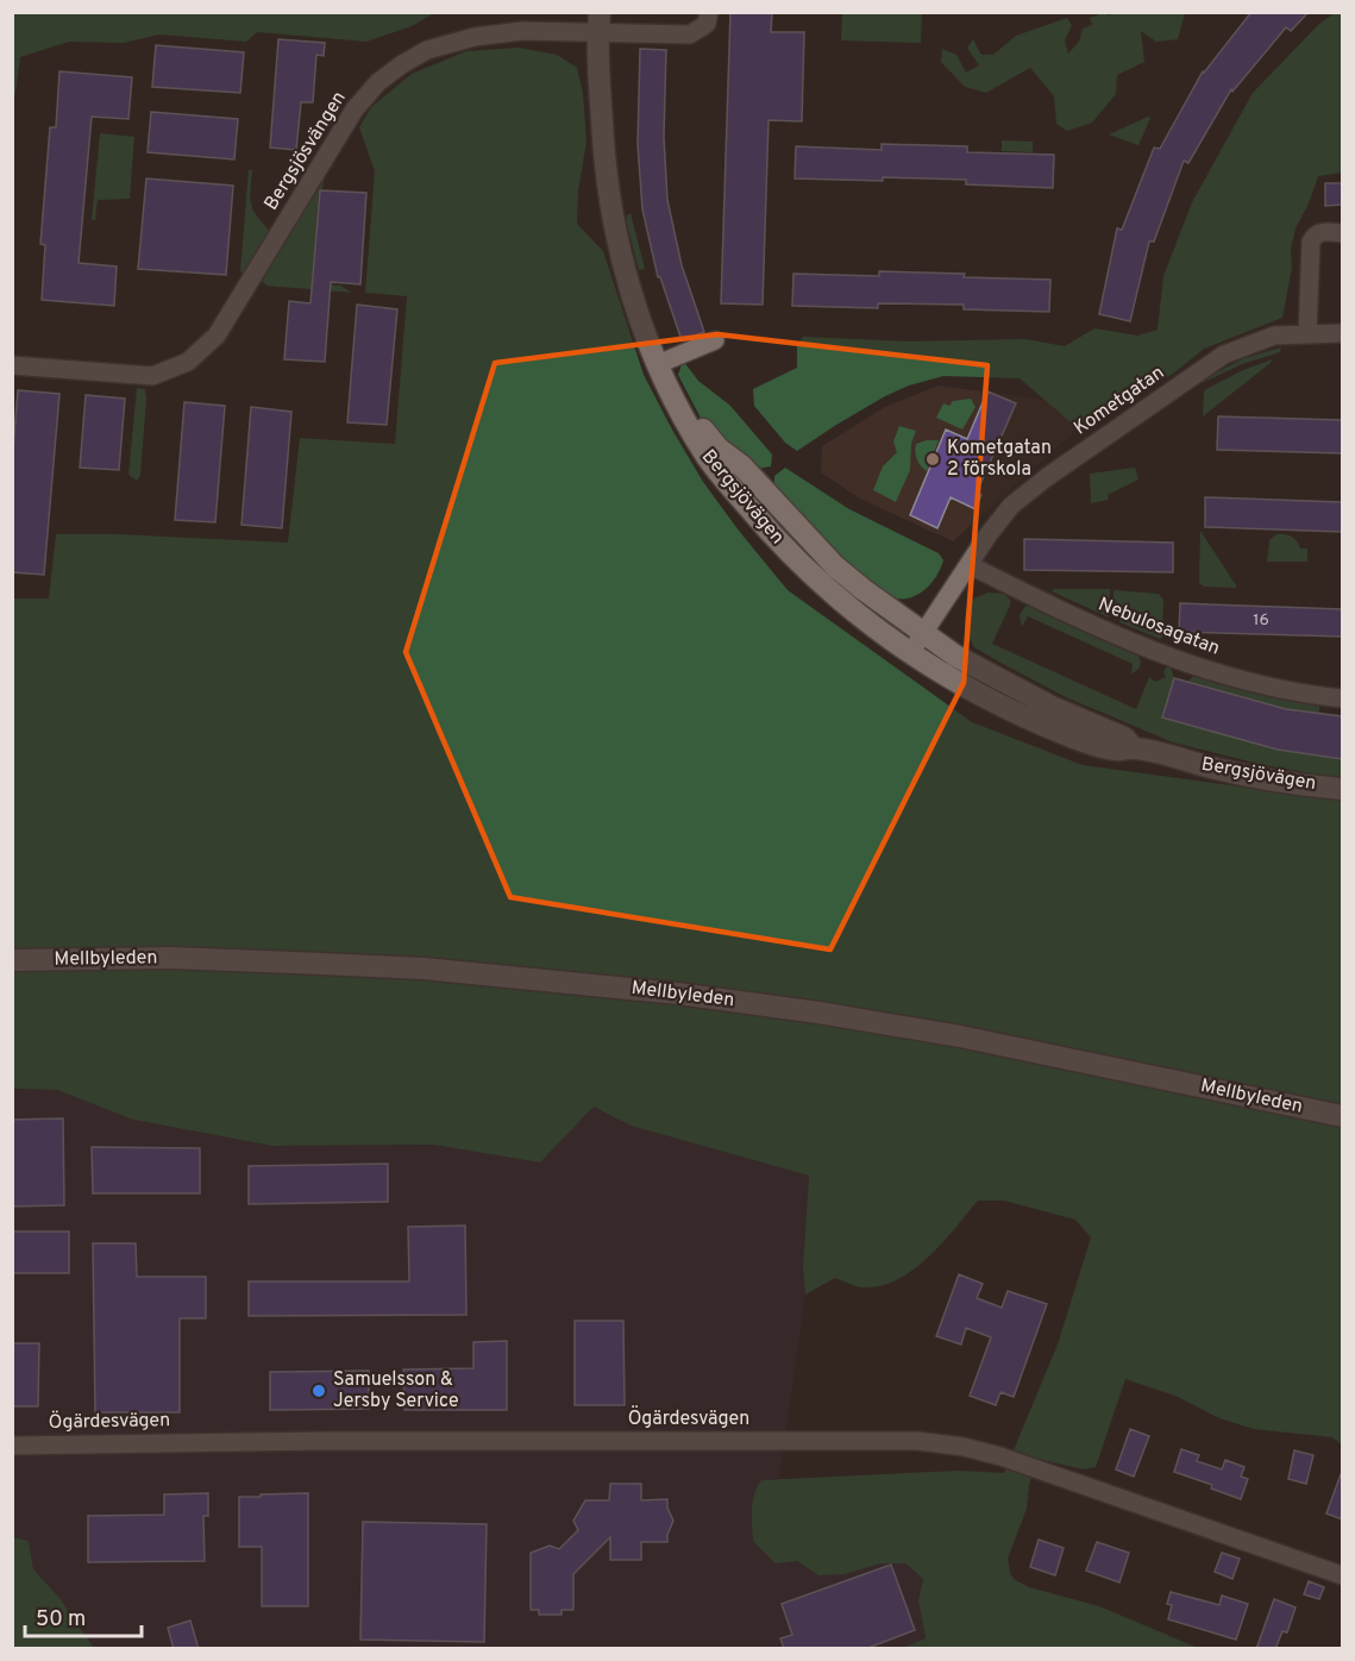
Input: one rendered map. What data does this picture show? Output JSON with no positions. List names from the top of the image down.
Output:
{
  "streets": {
    "street": [
      "Bergsjösvängen",
      "Kometgatan",
      "Bergsjövägen",
      "Nebulosagatan",
      "Mellbyleden",
      "Ögärdesvägen"
    ]
  },
  "crossings": [
    ["Bergsjösvängen", "Bergsjövägen"],
    ["Kometgatan", "Bergsjövägen"],
    ["Kometgatan", "Nebulosagatan"]
  ],
  "places": ["Kometgatan 2 förskola", "Samuelsson & Jersby Service"],
  "house_numbers": ["16"],
  "scale_bar": "50 m"
}
